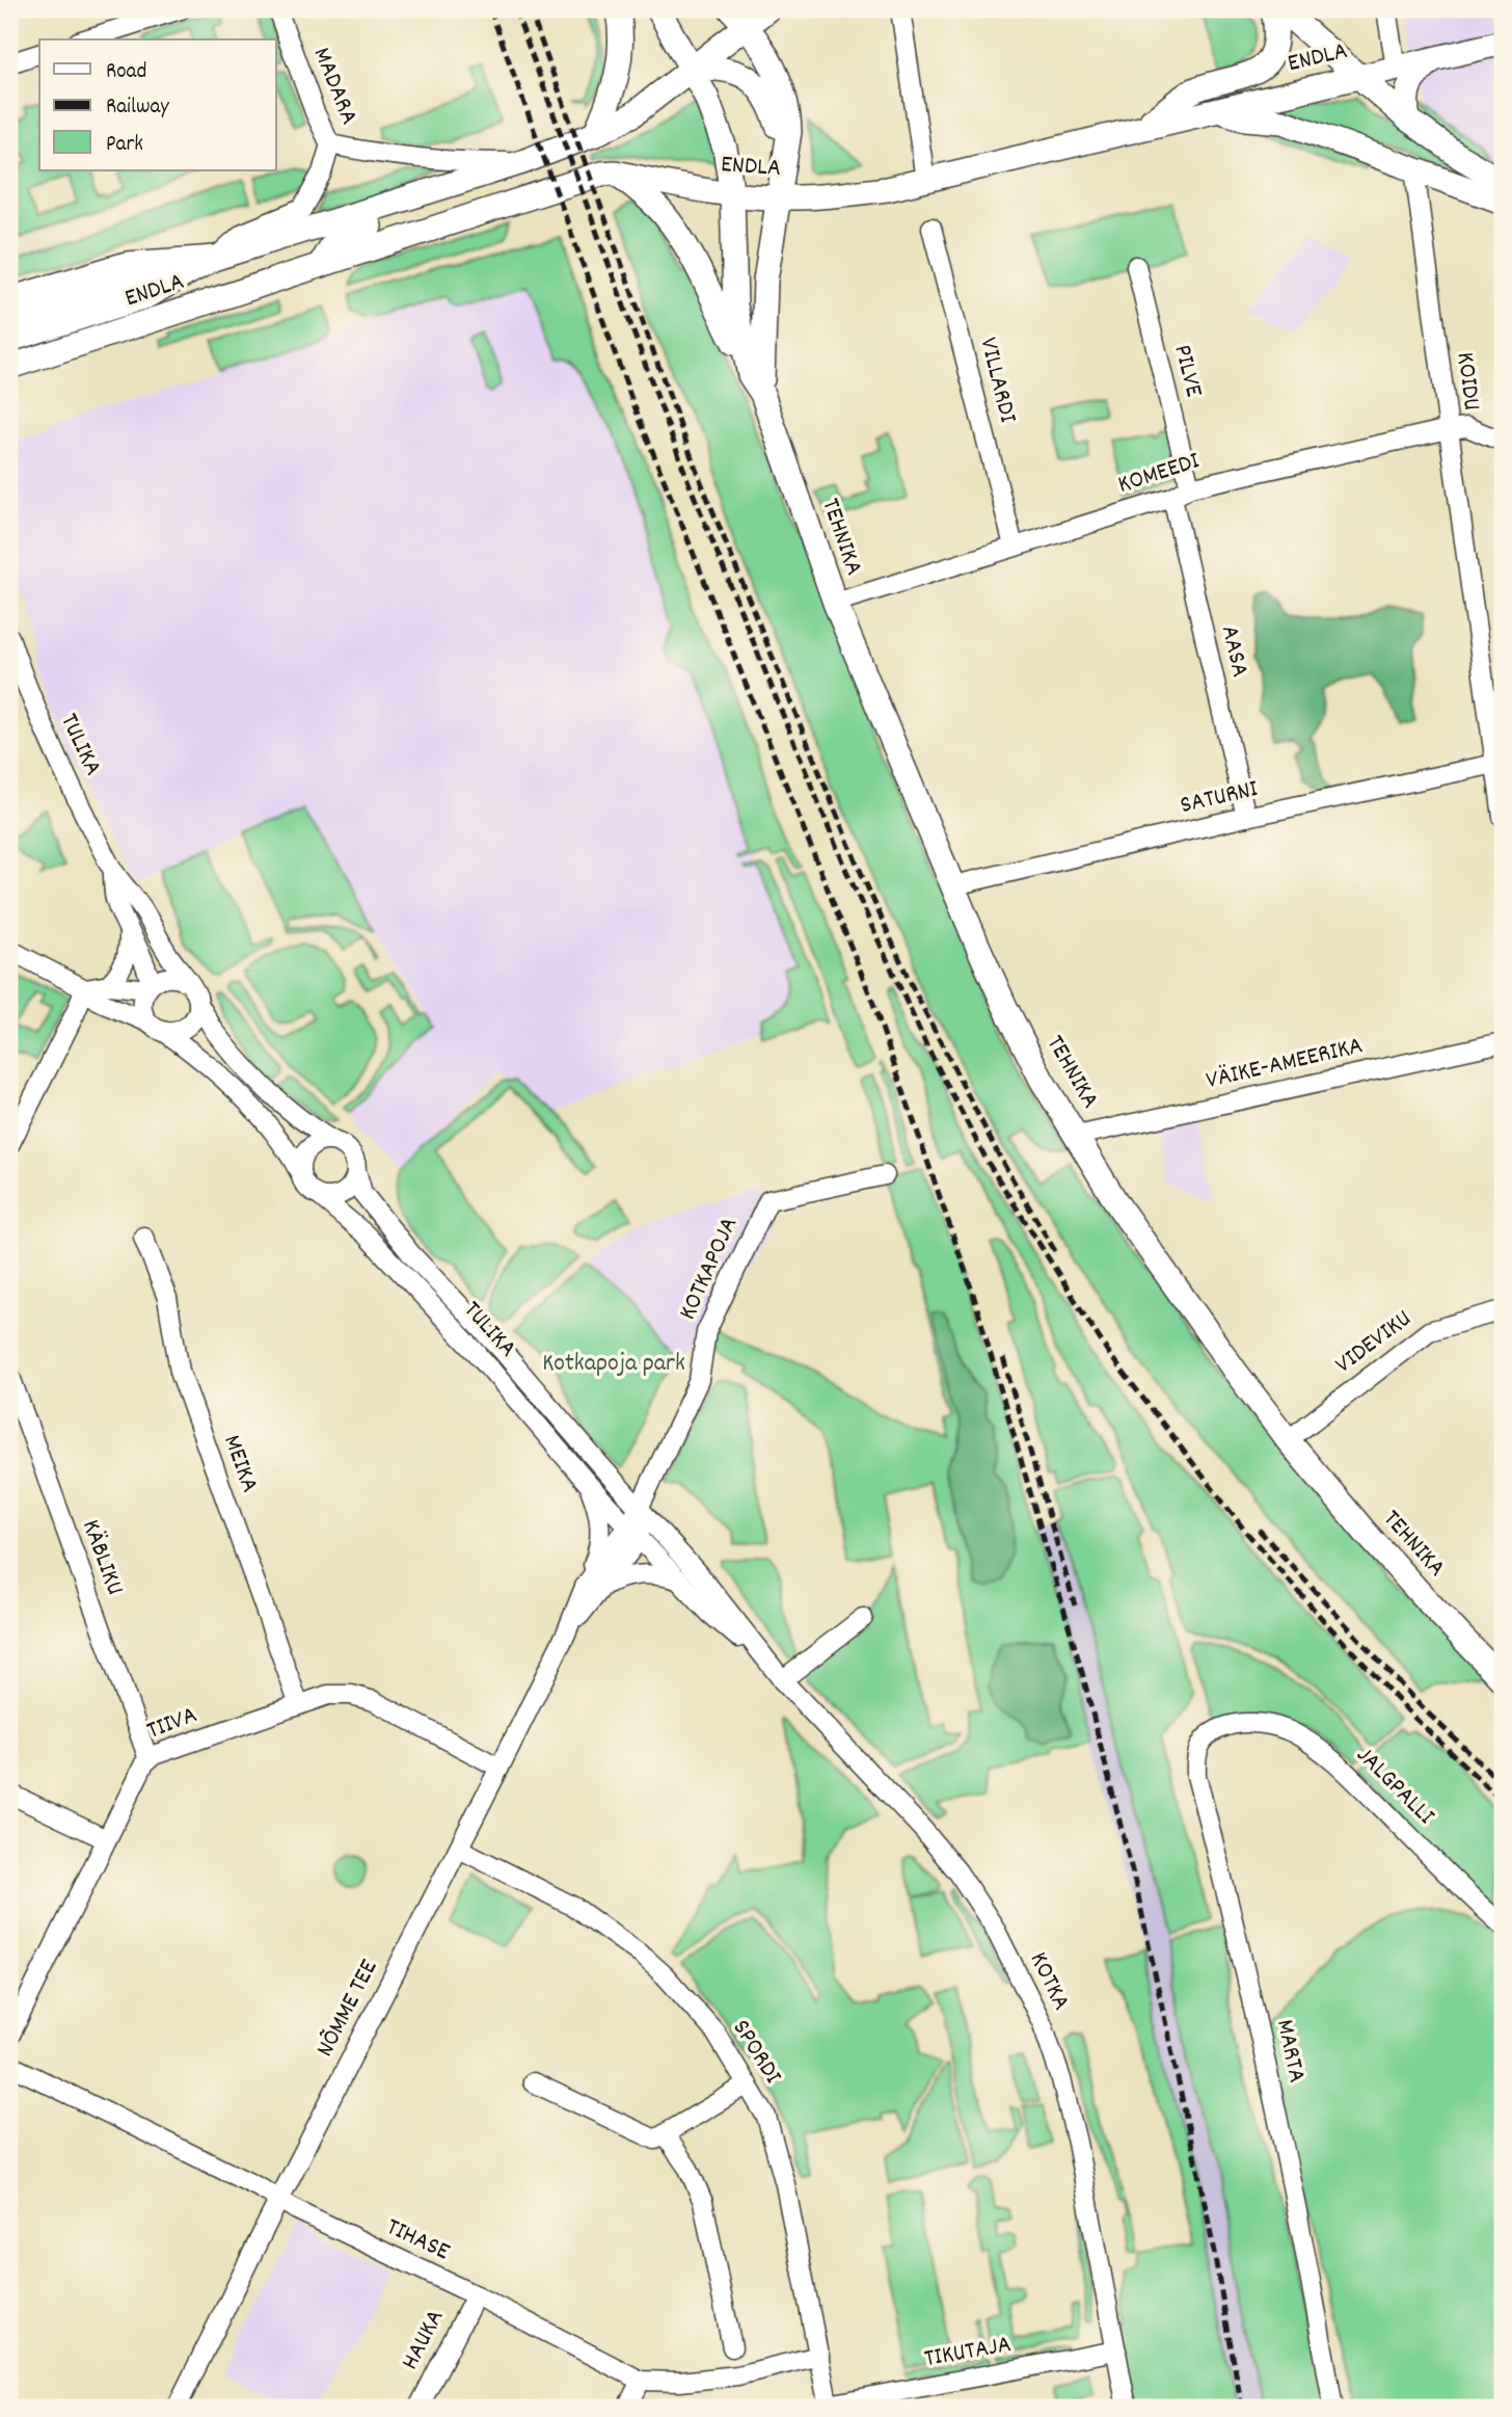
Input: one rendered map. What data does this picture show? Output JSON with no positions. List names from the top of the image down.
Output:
{
  "streets": {
    "main road": ["ENDLA", "TEHNIKA"],
    "street": [
      "MADARA",
      "PILVE",
      "VILLARDI",
      "KOIDU",
      "KOMEEDI",
      "AASA",
      "TULIKA",
      "SATURNI",
      "VÄIKE-AMEERIKA",
      "KOTKAPOJA",
      "VIDEVIKU",
      "MEIKA",
      "KÄBLIKU",
      "TIIVA",
      "JALGPALLI",
      "KOTKA",
      "NÕMME TEE",
      "MARTA",
      "SPORDI",
      "TIHASE",
      "HAUKA",
      "TIKUTAJA"
    ]
  },
  "crossings": [
    ["ENDLA", "MADARA"],
    ["ENDLA", "TEHNIKA"],
    ["PILVE", "KOMEEDI"],
    ["VILLARDI", "KOMEEDI"],
    ["KOIDU", "KOMEEDI"],
    ["KOIDU", "SATURNI"],
    ["KOMEEDI", "TEHNIKA"],
    ["KOMEEDI", "AASA"],
    ["TEHNIKA", "SATURNI"],
    ["TEHNIKA", "VÄIKE-AMEERIKA"],
    ["TEHNIKA", "VIDEVIKU"],
    ["AASA", "SATURNI"],
    ["TULIKA", "KOTKAPOJA"],
    ["TULIKA", "KOTKA"],
    ["TULIKA", "NÕMME TEE"],
    ["KOTKAPOJA", "KOTKA"],
    ["KOTKAPOJA", "NÕMME TEE"],
    ["MEIKA", "TIIVA"],
    ["KÄBLIKU", "TIIVA"],
    ["TIIVA", "NÕMME TEE"],
    ["JALGPALLI", "MARTA"],
    ["KOTKA", "NÕMME TEE"],
    ["KOTKA", "TIKUTAJA"],
    ["NÕMME TEE", "SPORDI"],
    ["NÕMME TEE", "TIHASE"],
    ["SPORDI", "TIHASE"],
    ["SPORDI", "TIKUTAJA"],
    ["TIHASE", "HAUKA"]
  ],
  "parks": ["Kotkapoja park"],
  "legend": ["Road", "Railway", "Park"]
}
